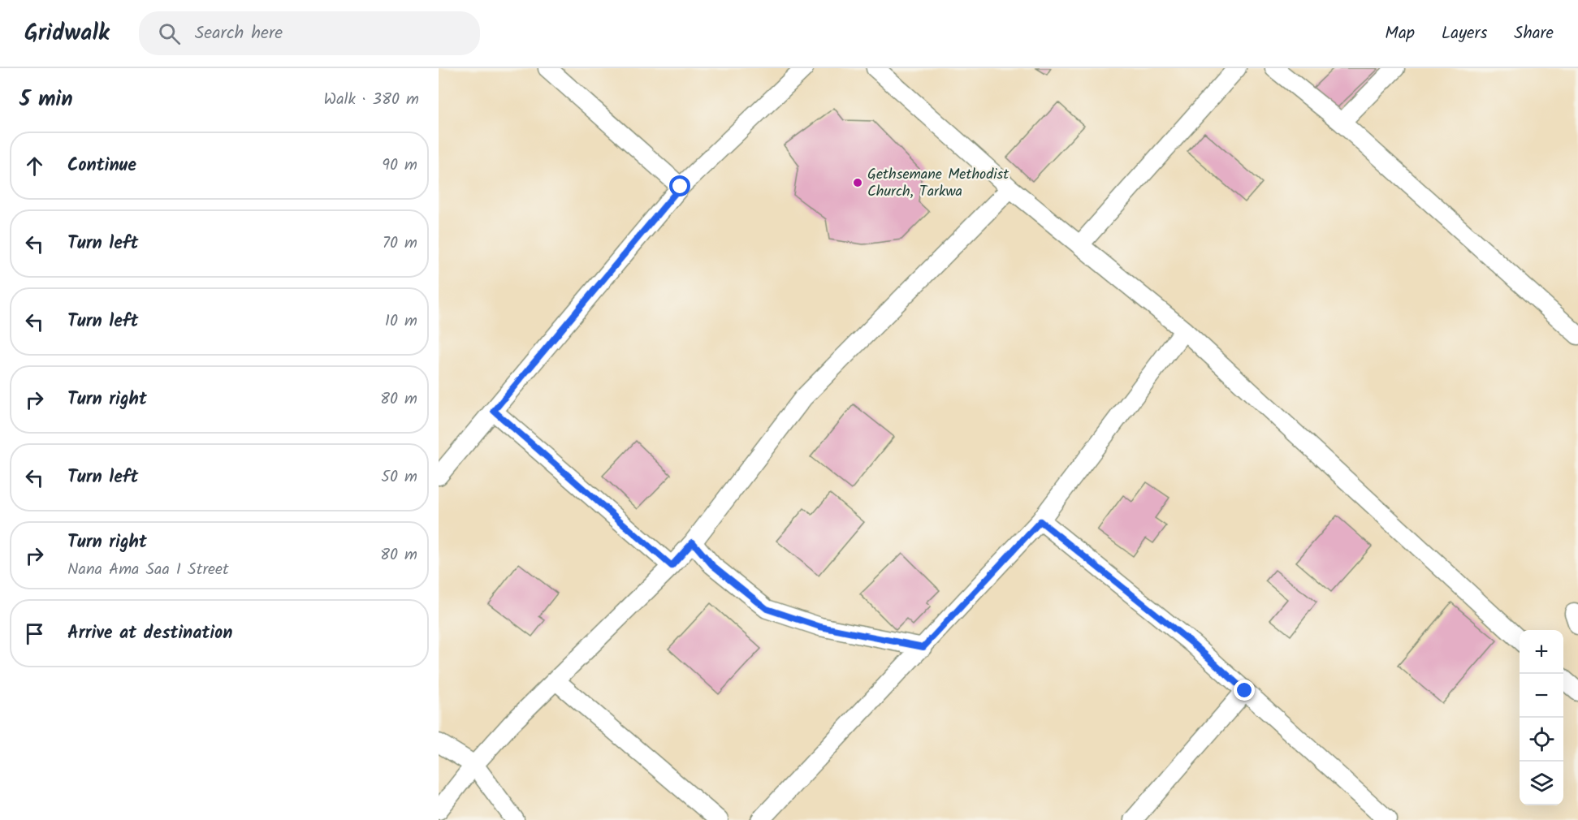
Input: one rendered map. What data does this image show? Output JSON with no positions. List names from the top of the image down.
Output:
{
  "places": ["Gethsemane Methodist Church, Tarkwa"],
  "page": {
    "header": "Gridwalk",
    "search": "Search here",
    "nav": ["Map", "Layers", "Share"],
    "heading": ["5 min", "Walk · 380 m"],
    "list": [
      ["Continue", "90 m"],
      ["Turn left", "70 m"],
      ["Turn left", "10 m"],
      ["Turn right", "80 m"],
      ["Turn left", "50 m"],
      ["Turn right", "Nana Ama Saa I Street", "80 m"],
      "Arrive at destination"
    ],
    "map_buttons": ["+", "−"]
  }
}
